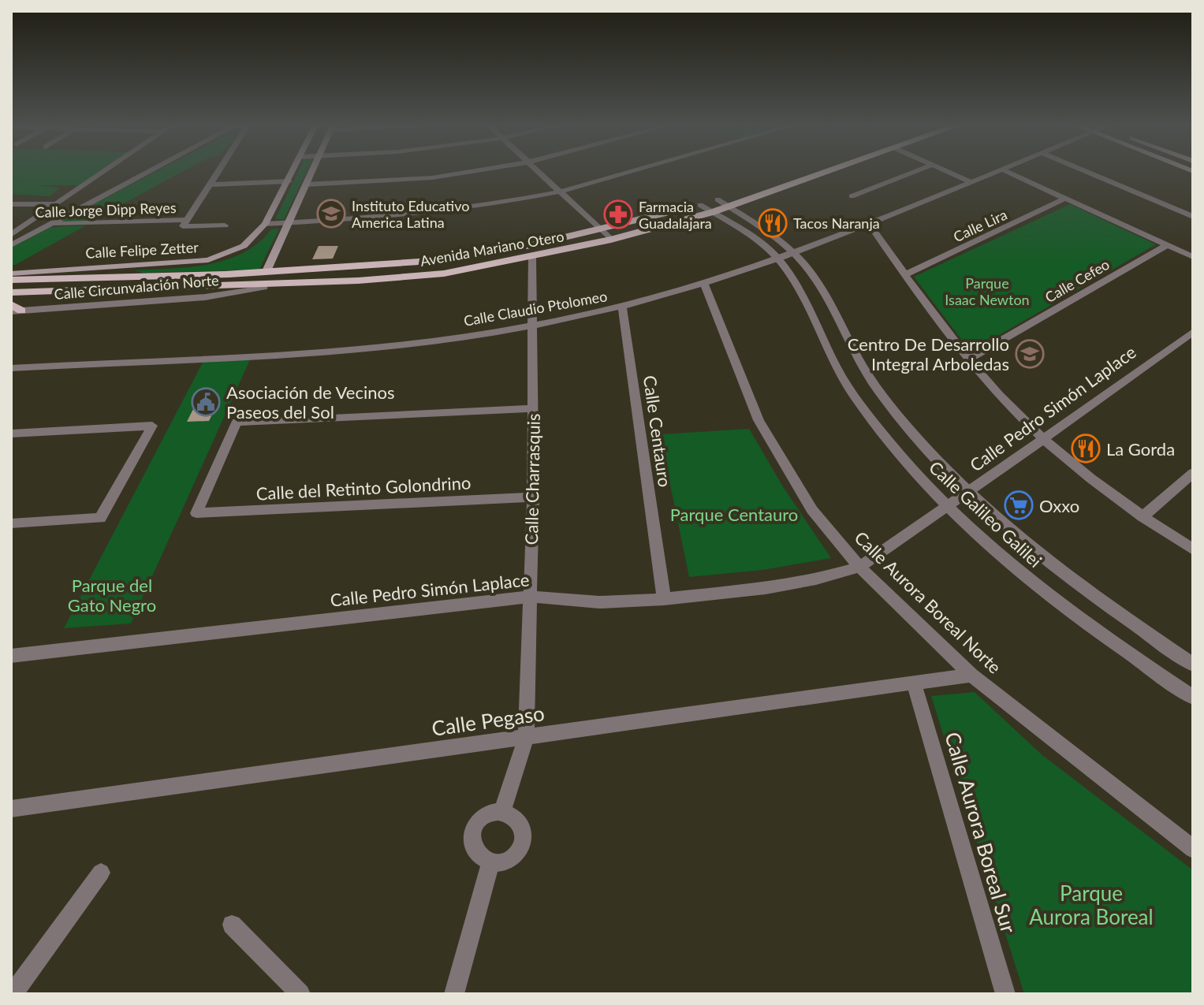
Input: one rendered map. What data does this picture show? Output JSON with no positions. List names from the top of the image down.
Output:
{
  "streets": {
    "main road": ["Avenida Mariano Otero", "Calle Felipe Zetter"],
    "street": [
      "Calle Jorge Dipp Reyes",
      "Calle Lira",
      "Calle Cefeo",
      "Calle Claudio Ptolomeo",
      "Calle Pedro Simón Laplace",
      "Calle Centauro",
      "Calle Charrasquis",
      "Calle del Retinto Golondrino",
      "Calle Galileo Galilei",
      "Calle Aurora Boreal Norte",
      "Calle Pegaso",
      "Calle Aurora Boreal Sur"
    ]
  },
  "crossings": [
    ["Avenida Mariano Otero", "Calle Charrasquis"],
    ["Avenida Mariano Otero", "Calle Galileo Galilei"],
    ["Calle Claudio Ptolomeo", "Calle Centauro"],
    ["Calle Claudio Ptolomeo", "Calle Charrasquis"],
    ["Calle Claudio Ptolomeo", "Calle Galileo Galilei"],
    ["Calle Claudio Ptolomeo", "Calle Aurora Boreal Norte"],
    ["Calle Pedro Simón Laplace", "Calle Centauro"],
    ["Calle Pedro Simón Laplace", "Calle Charrasquis"],
    ["Calle Pedro Simón Laplace", "Calle Galileo Galilei"],
    ["Calle Pedro Simón Laplace", "Calle Aurora Boreal Norte"],
    ["Calle Charrasquis", "Calle del Retinto Golondrino"],
    ["Calle Charrasquis", "Calle Pegaso"],
    ["Calle Aurora Boreal Norte", "Calle Pegaso"],
    ["Calle Pegaso", "Calle Aurora Boreal Sur"]
  ],
  "parks": [
    "Parque Isaac Newton",
    "Parque Centauro",
    "Parque del Gato Negro",
    "Parque Aurora Boreal"
  ],
  "places": {
    "school or university": ["Instituto Educativo America Latina", "Centro De Desarrollo Integral Arboledas"],
    "pharmacy": ["Farmacia Guadalajara"],
    "restaurant": ["Tacos Naranja", "La Gorda"],
    "public building": ["Asociación de Vecinos Paseos del Sol"],
    "supermarket": ["Oxxo"]
  }
}
